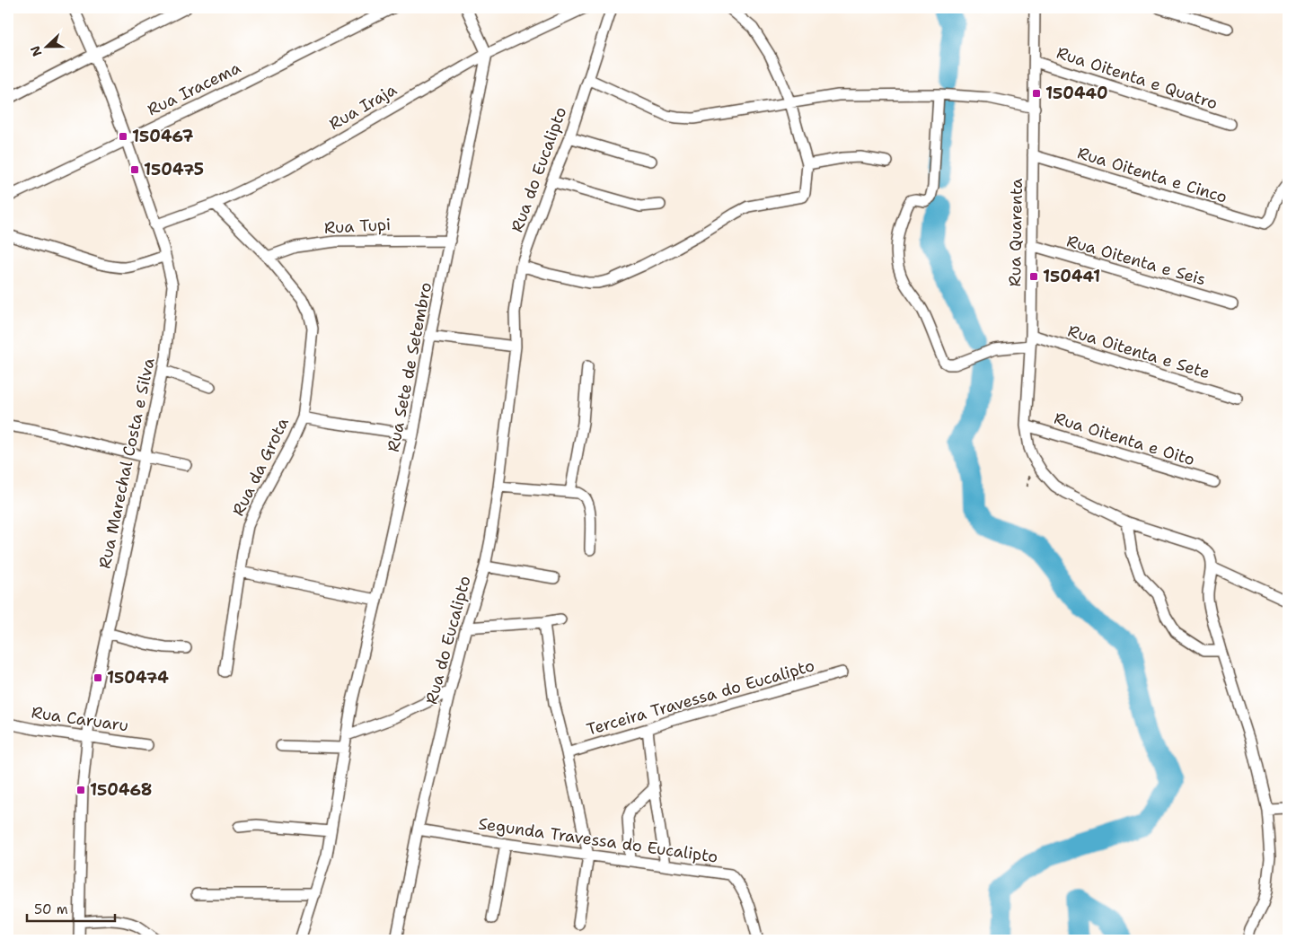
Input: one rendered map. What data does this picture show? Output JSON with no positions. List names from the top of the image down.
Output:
{
  "streets": {
    "street": [
      "Rua Oitenta e Quatro",
      "Rua Iracema",
      "Rua Iraja",
      "Rua do Eucalipto",
      "Rua Oitenta e Cinco",
      "Rua Tupi",
      "Rua Quarenta",
      "Rua Oitenta e Seis",
      "Rua Oitenta e Sete",
      "Rua Sete de Setembro",
      "Rua Oitenta e Oito",
      "Rua Marechal Costa e Silva",
      "Rua da Grota",
      "Terceira Travessa do Eucalipto",
      "Rua Caruaru",
      "Segunda Travessa do Eucalipto"
    ]
  },
  "crossings": [
    ["Rua Oitenta e Quatro", "Rua Quarenta"],
    ["Rua Iracema", "Rua Marechal Costa e Silva"],
    ["Rua Iraja", "Rua Sete de Setembro"],
    ["Rua Iraja", "Rua Marechal Costa e Silva"],
    ["Rua Iraja", "Rua da Grota"],
    ["Rua do Eucalipto", "Segunda Travessa do Eucalipto"],
    ["Rua Oitenta e Cinco", "Rua Quarenta"],
    ["Rua Tupi", "Rua Sete de Setembro"],
    ["Rua Tupi", "Rua da Grota"],
    ["Rua Quarenta", "Rua Oitenta e Seis"],
    ["Rua Quarenta", "Rua Oitenta e Sete"],
    ["Rua Quarenta", "Rua Oitenta e Oito"],
    ["Rua Marechal Costa e Silva", "Rua Caruaru"]
  ],
  "places": {
    "transit": [
      "150440",
      "150467",
      "150475",
      "150441",
      "150474",
      "150468"
    ]
  },
  "scale_bar": "50 m",
  "north": "left"
}
